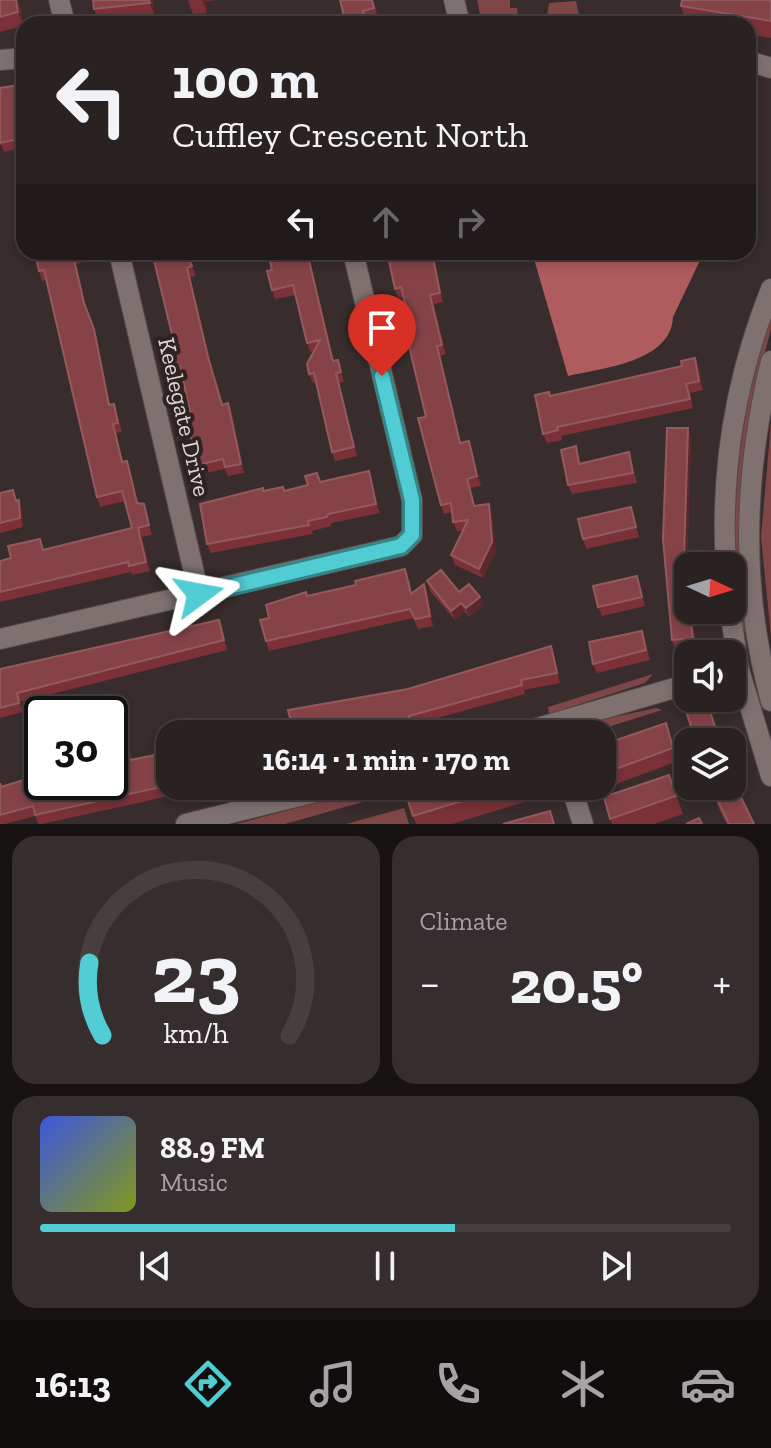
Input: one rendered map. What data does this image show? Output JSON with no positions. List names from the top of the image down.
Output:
{
  "streets": {
    "street": ["Keelegate Drive"]
  },
  "north": "right",
  "page": {
    "turn": ["100 m", "Cuffley Crescent North"],
    "limit": "30",
    "trip": "16:14 · 1 min · 170 m",
    "tile": "Climate",
    "heat": ["−", "20.5°", "+"],
    "song": ["88.9 FM", "Music"],
    "tabs": "16:13",
    "gauge": ["23", "km/h"]
  }
}
